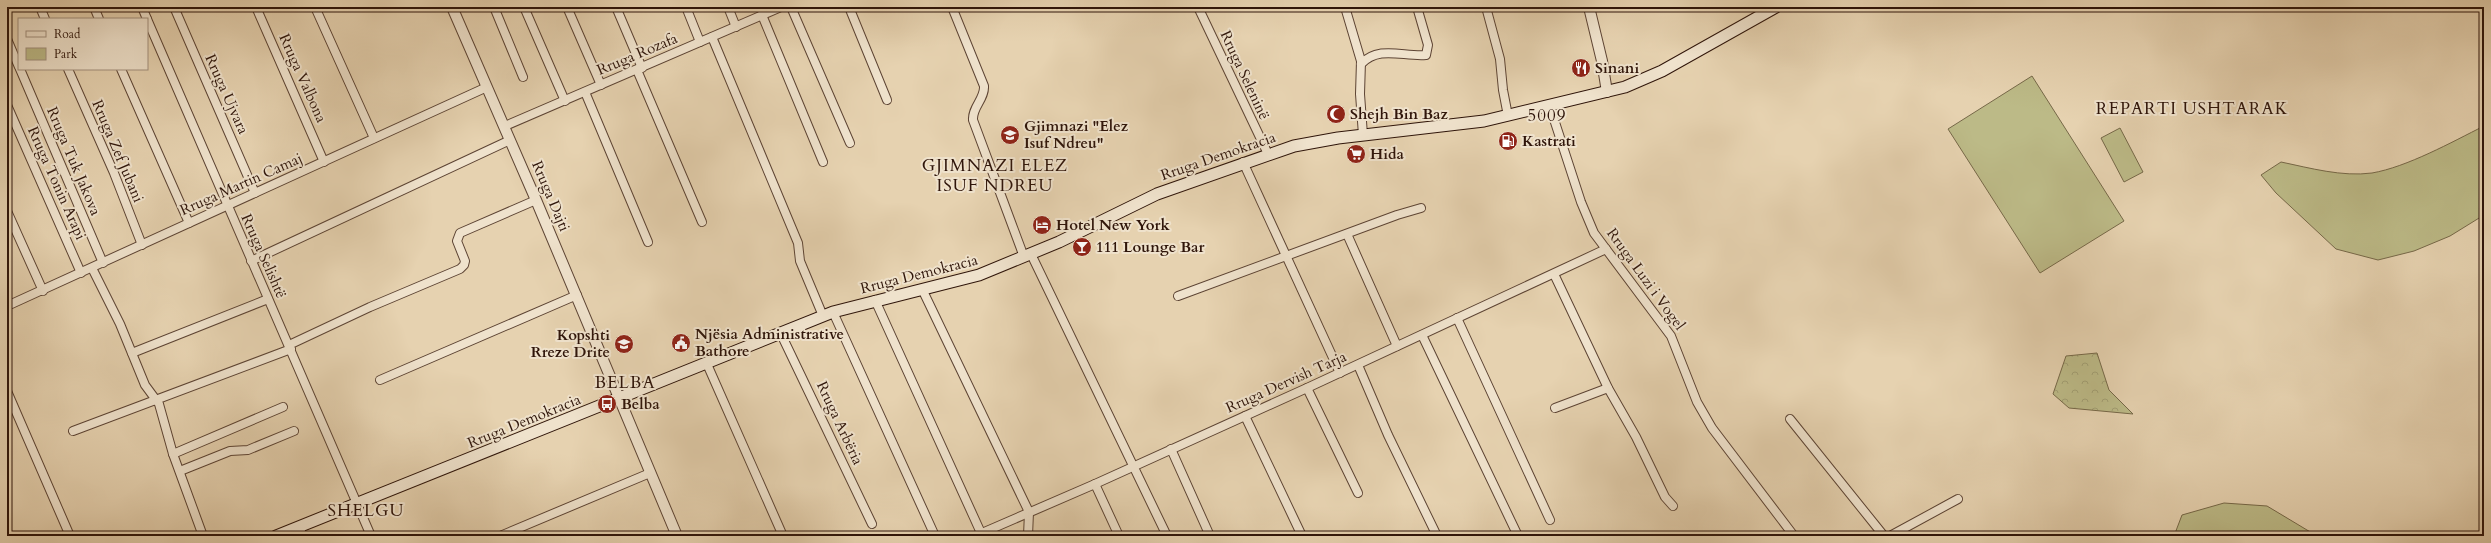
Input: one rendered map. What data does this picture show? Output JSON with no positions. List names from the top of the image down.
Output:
{
  "streets": {
    "main road": ["Rruga Demokracia"],
    "street": [
      "Rruga Rozafa",
      "Rruga Seleninë",
      "Rruga Valbona",
      "Rruga Ujvara",
      "Rruga Zef Jubani",
      "Rruga Tuk Jakova",
      "Rruga Tonin Arapi",
      "Rruga Martin Camaj",
      "Rruga Dajti",
      "Rruga Selishtë",
      "Rruga Luzi i Vogel",
      "Rruga Dervish Tarja",
      "Rruga Arbëria"
    ]
  },
  "crossings": [
    ["Rruga Rozafa", "Rruga Dajti"],
    ["Rruga Seleninë", "Rruga Demokracia"],
    ["Rruga Valbona", "Rruga Martin Camaj"],
    ["Rruga Ujvara", "Rruga Martin Camaj"],
    ["Rruga Zef Jubani", "Rruga Martin Camaj"],
    ["Rruga Demokracia", "Rruga Dajti"],
    ["Rruga Demokracia", "Rruga Selishtë"],
    ["Rruga Demokracia", "Rruga Luzi i Vogel"],
    ["Rruga Demokracia", "Rruga Arbëria"],
    ["Rruga Tuk Jakova", "Rruga Martin Camaj"],
    ["Rruga Tonin Arapi", "Rruga Martin Camaj"],
    ["Rruga Martin Camaj", "Rruga Dajti"],
    ["Rruga Martin Camaj", "Rruga Selishtë"],
    ["Rruga Luzi i Vogel", "Rruga Dervish Tarja"]
  ],
  "districts": [
    "REPARTI USHTARAK",
    "5009",
    "GJIMNAZI ELEZ ISUF NDREU",
    "BELBA",
    "SHELGU"
  ],
  "places": {
    "restaurant": ["Sinani"],
    "mosque": ["Shejh Bin Baz"],
    "school or university": ["Gjimnazi \"Elez Isuf Ndreu\"", "Kopshti Rreze Drite"],
    "fuel station": ["Kastrati"],
    "supermarket": ["Hida"],
    "hotel": ["Hotel New York"],
    "bar": ["111 Lounge Bar"],
    "public building": ["Njësia Administrative Bathore"],
    "bus stop": ["Belba"]
  },
  "legend": ["Road", "Park"]
}
